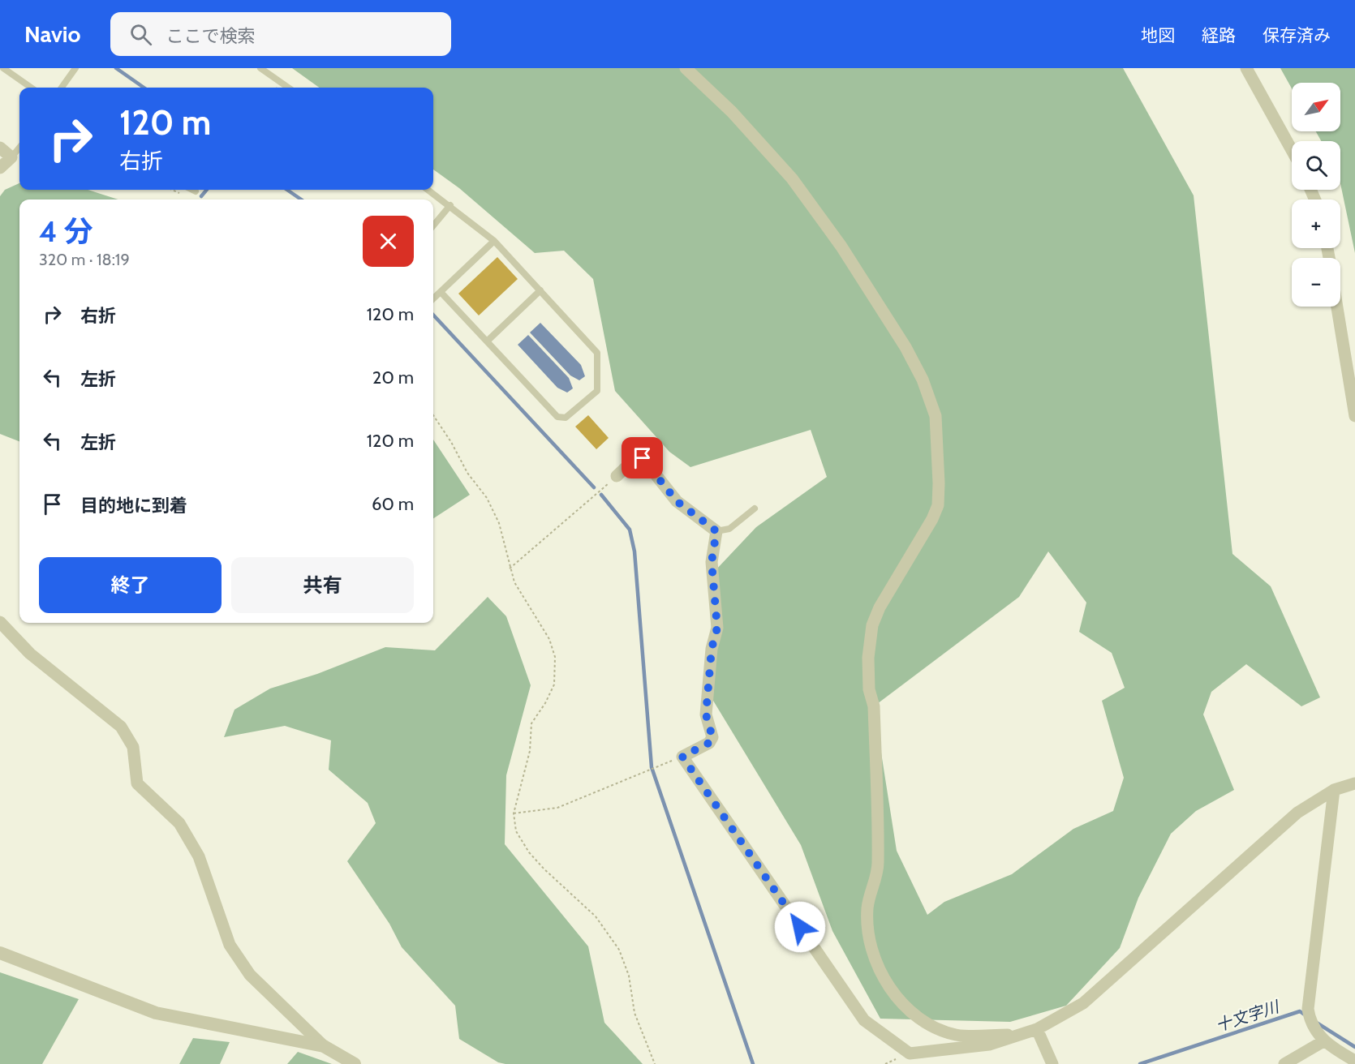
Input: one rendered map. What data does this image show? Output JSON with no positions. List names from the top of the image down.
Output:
{
  "water": ["十文字川"],
  "north": "top right",
  "page": {
    "header": "Navio",
    "search": "ここで検索",
    "nav": ["地図", "経路", "保存済み"],
    "map_buttons": ["+", "−"],
    "turn": ["120 m", "右折"],
    "heading": ["4 分", "320 m · 18:19"],
    "list": [
      {
        "name": "右折",
        "value": "120 m"
      },
      {
        "name": "左折",
        "value": "20 m"
      },
      {
        "name": "左折",
        "value": "120 m"
      },
      {
        "name": "目的地に到着",
        "value": "60 m"
      }
    ],
    "buttons": ["終了", "共有"]
  }
}
